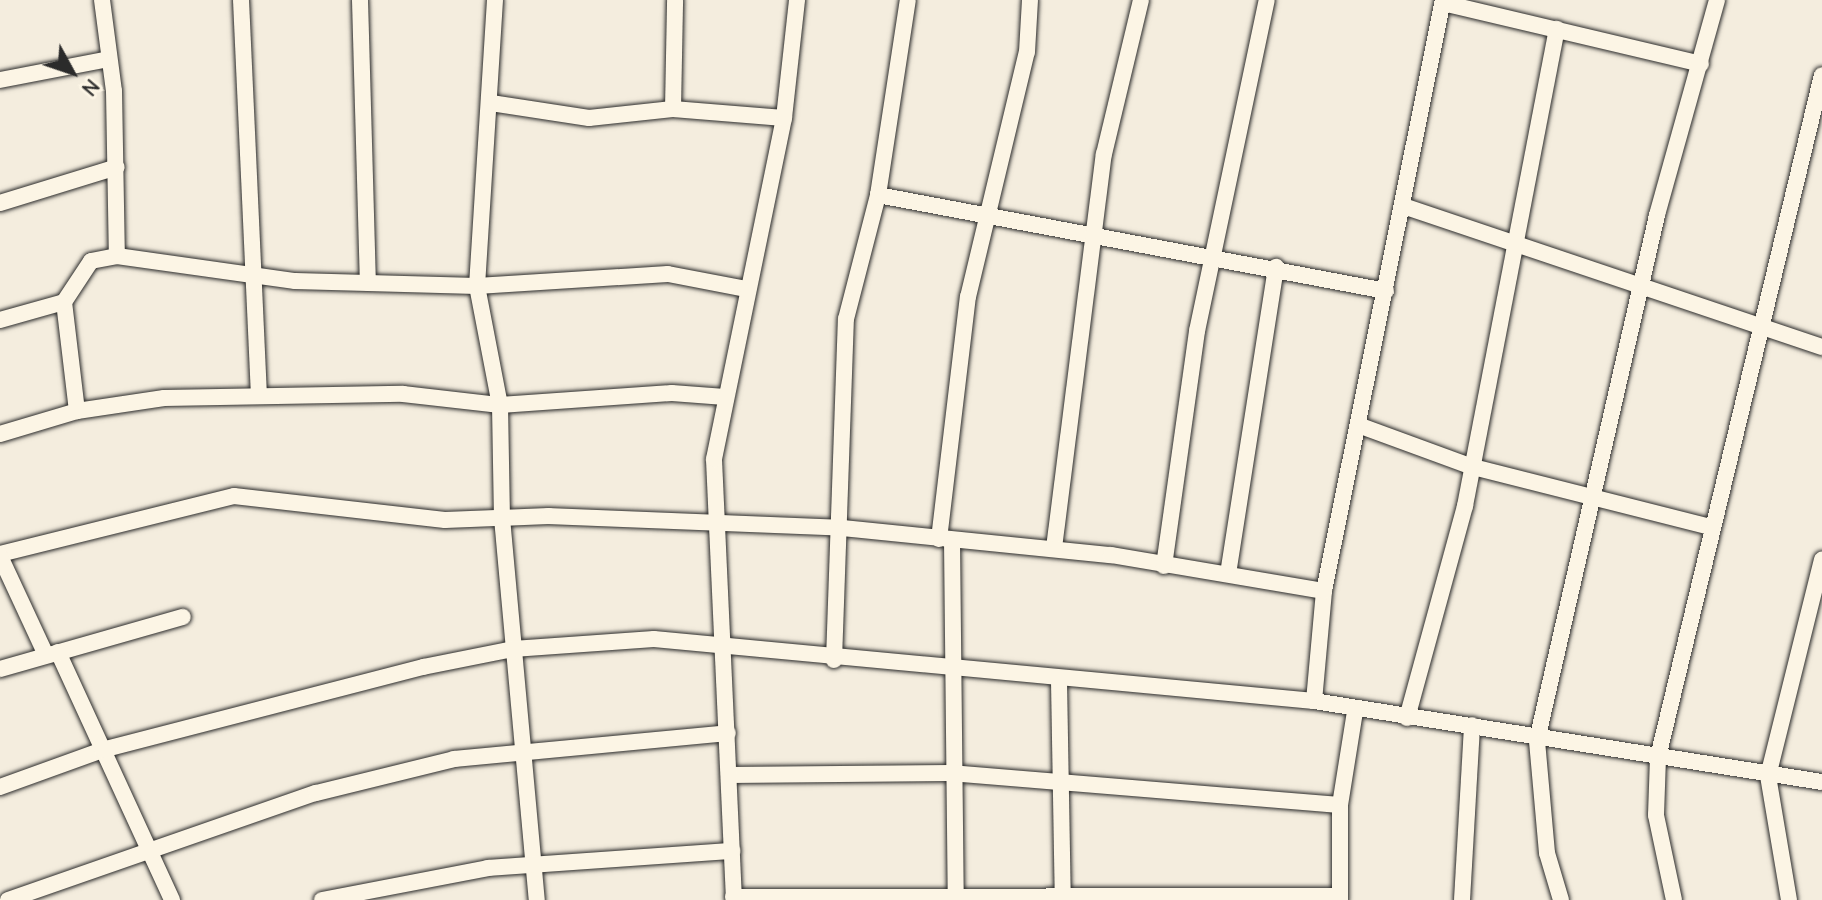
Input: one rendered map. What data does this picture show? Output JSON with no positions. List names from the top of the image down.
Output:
{
  "north": "bottom right"
}
